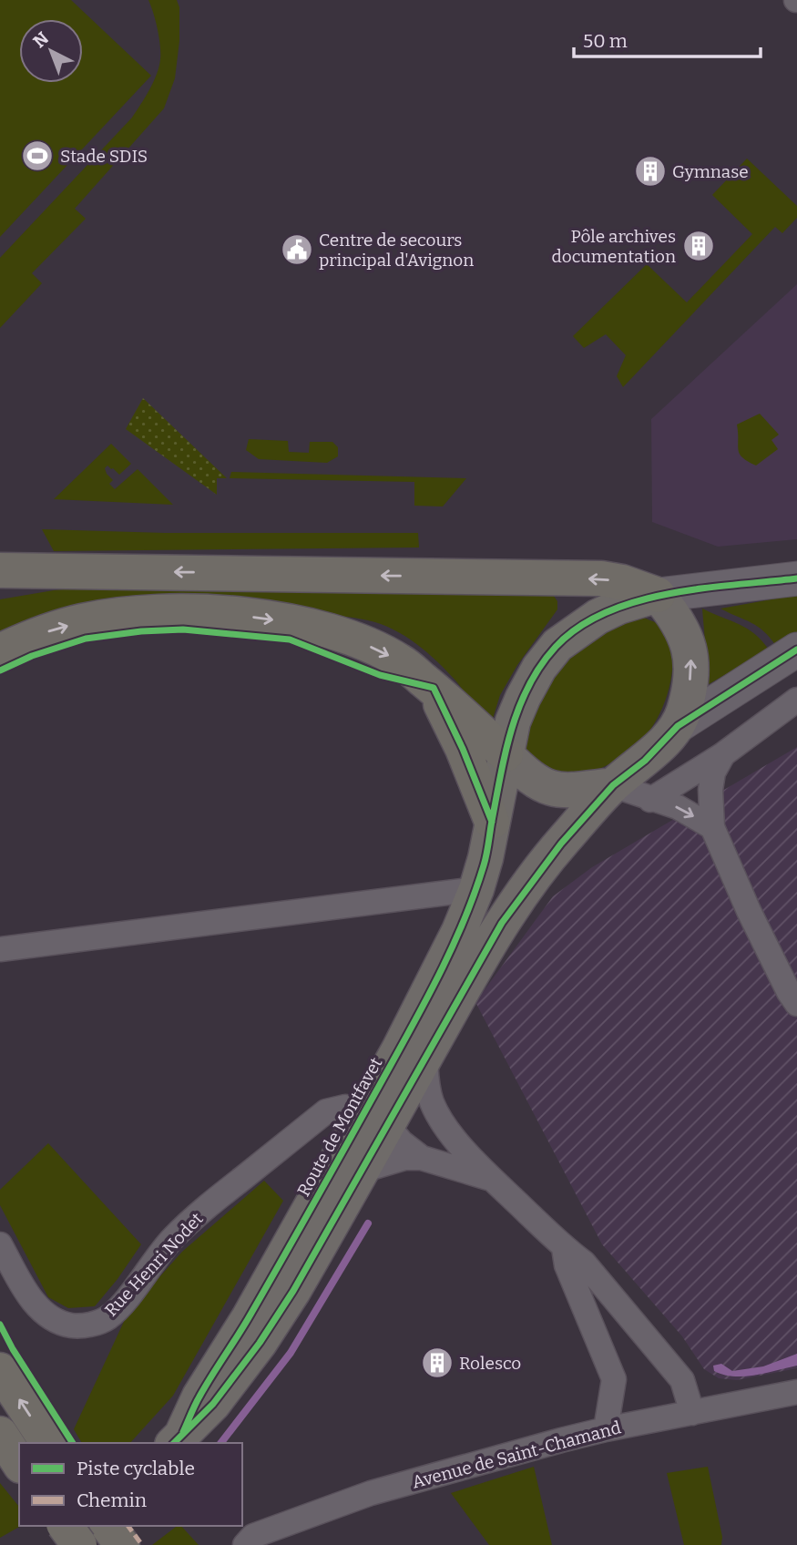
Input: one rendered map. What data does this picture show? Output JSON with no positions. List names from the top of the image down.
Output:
{
  "streets": {
    "main road": ["Route de Montfavet"],
    "street": ["Rue Henri Nodet", "Avenue de Saint-Chamand"]
  },
  "crossings": [
    ["Route de Montfavet", "Rue Henri Nodet"]
  ],
  "places": {
    "sports": ["Stade SDIS"],
    "building": ["Gymnase", "Pôle archives documentation", "Rolesco"],
    "public building": ["Centre de secours principal d'Avignon"]
  },
  "legend": ["Piste cyclable", "Chemin"],
  "scale_bar": "50 m",
  "north": "top left"
}
